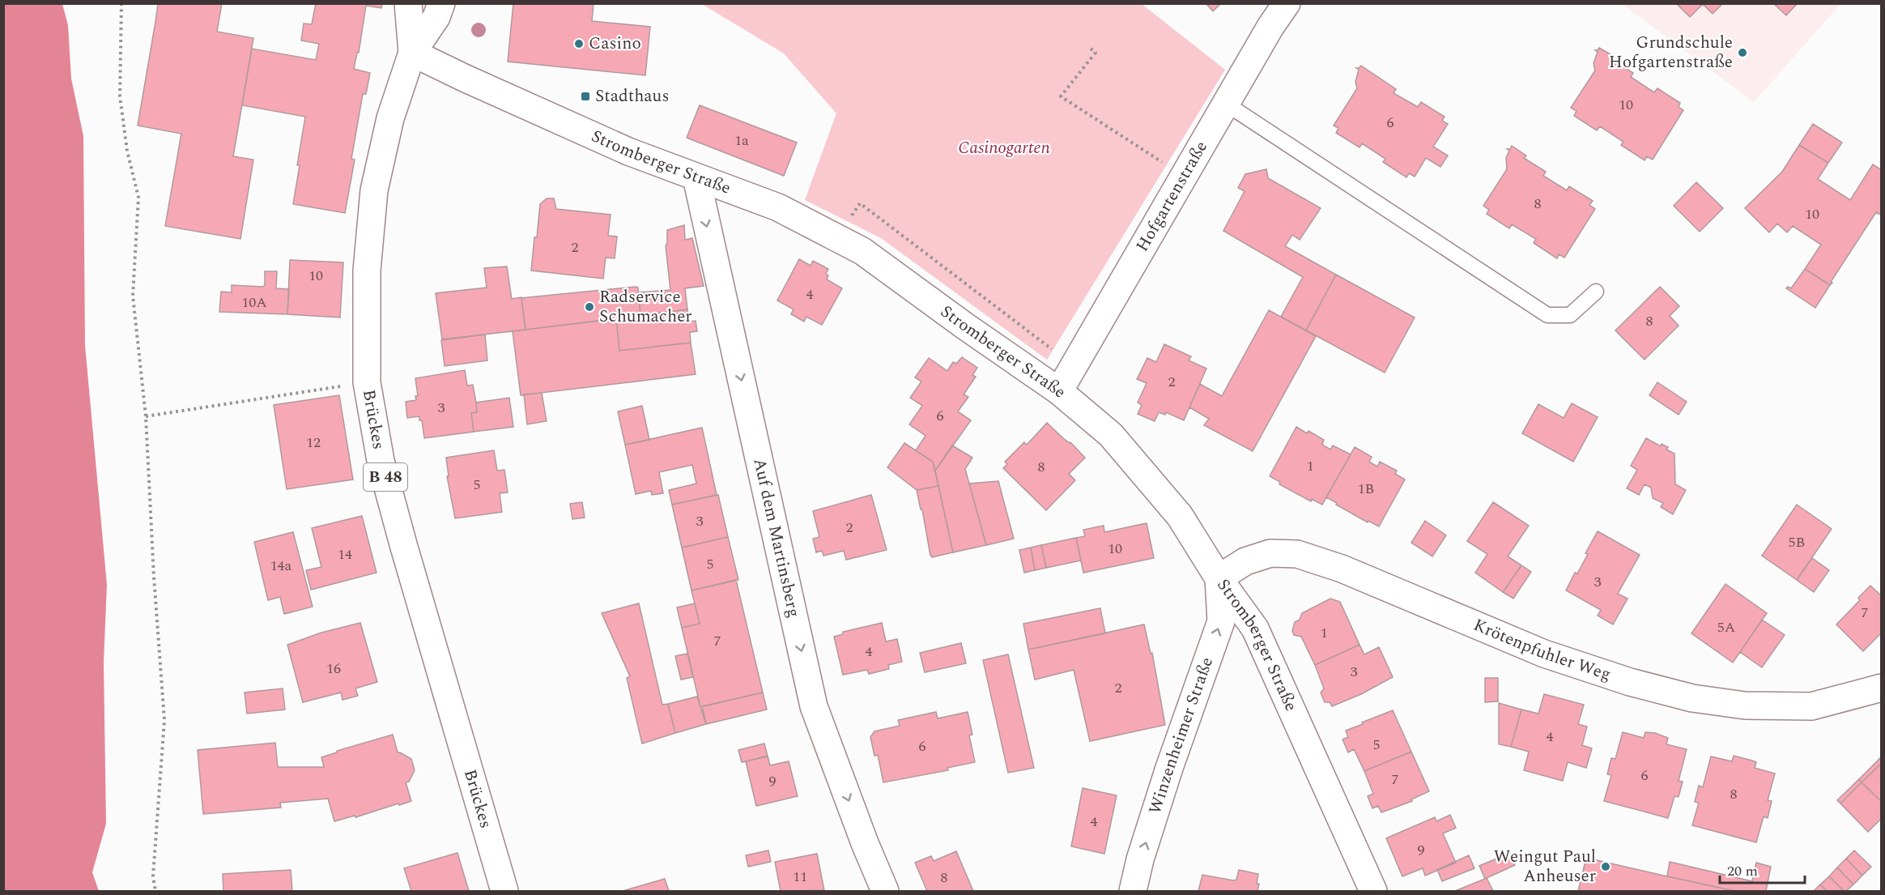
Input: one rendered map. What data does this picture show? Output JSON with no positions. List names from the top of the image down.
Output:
{
  "streets": {
    "street": [
      "Stromberger Straße",
      "Hofgartenstraße",
      "Brückes",
      "B 48",
      "Auf dem Martinsberg",
      "Krötenpfuhler Weg",
      "Winzenheimer Straße"
    ]
  },
  "crossings": [
    ["Stromberger Straße", "Hofgartenstraße"],
    ["Stromberger Straße", "Brückes"],
    ["Stromberger Straße", "Auf dem Martinsberg"],
    ["Stromberger Straße", "Krötenpfuhler Weg"],
    ["Stromberger Straße", "Winzenheimer Straße"],
    ["Krötenpfuhler Weg", "Winzenheimer Straße"]
  ],
  "one_way": ["Auf dem Martinsberg", "Winzenheimer Straße"],
  "parks": ["Casinogarten"],
  "places": {
    "other": [
      "Casino",
      "Grundschule Hofgartenstraße",
      "Radservice Schumacher",
      "Weingut Paul Anheuser"
    ],
    "transit": ["Stadthaus"]
  },
  "house_numbers": [
    "10",
    "6",
    "1a",
    "8",
    "10",
    "2",
    "10",
    "4",
    "10A",
    "8",
    "2",
    "3",
    "6",
    "12",
    "1",
    "8",
    "5",
    "1B",
    "3",
    "2",
    "5B",
    "10",
    "14",
    "5",
    "14a",
    "3",
    "7",
    "5A",
    "1",
    "7",
    "4",
    "16",
    "3",
    "2",
    "4",
    "5",
    "6",
    "6",
    "7",
    "9",
    "8",
    "4",
    "9",
    "11",
    "8"
  ],
  "scale_bar": "20 m"
}
